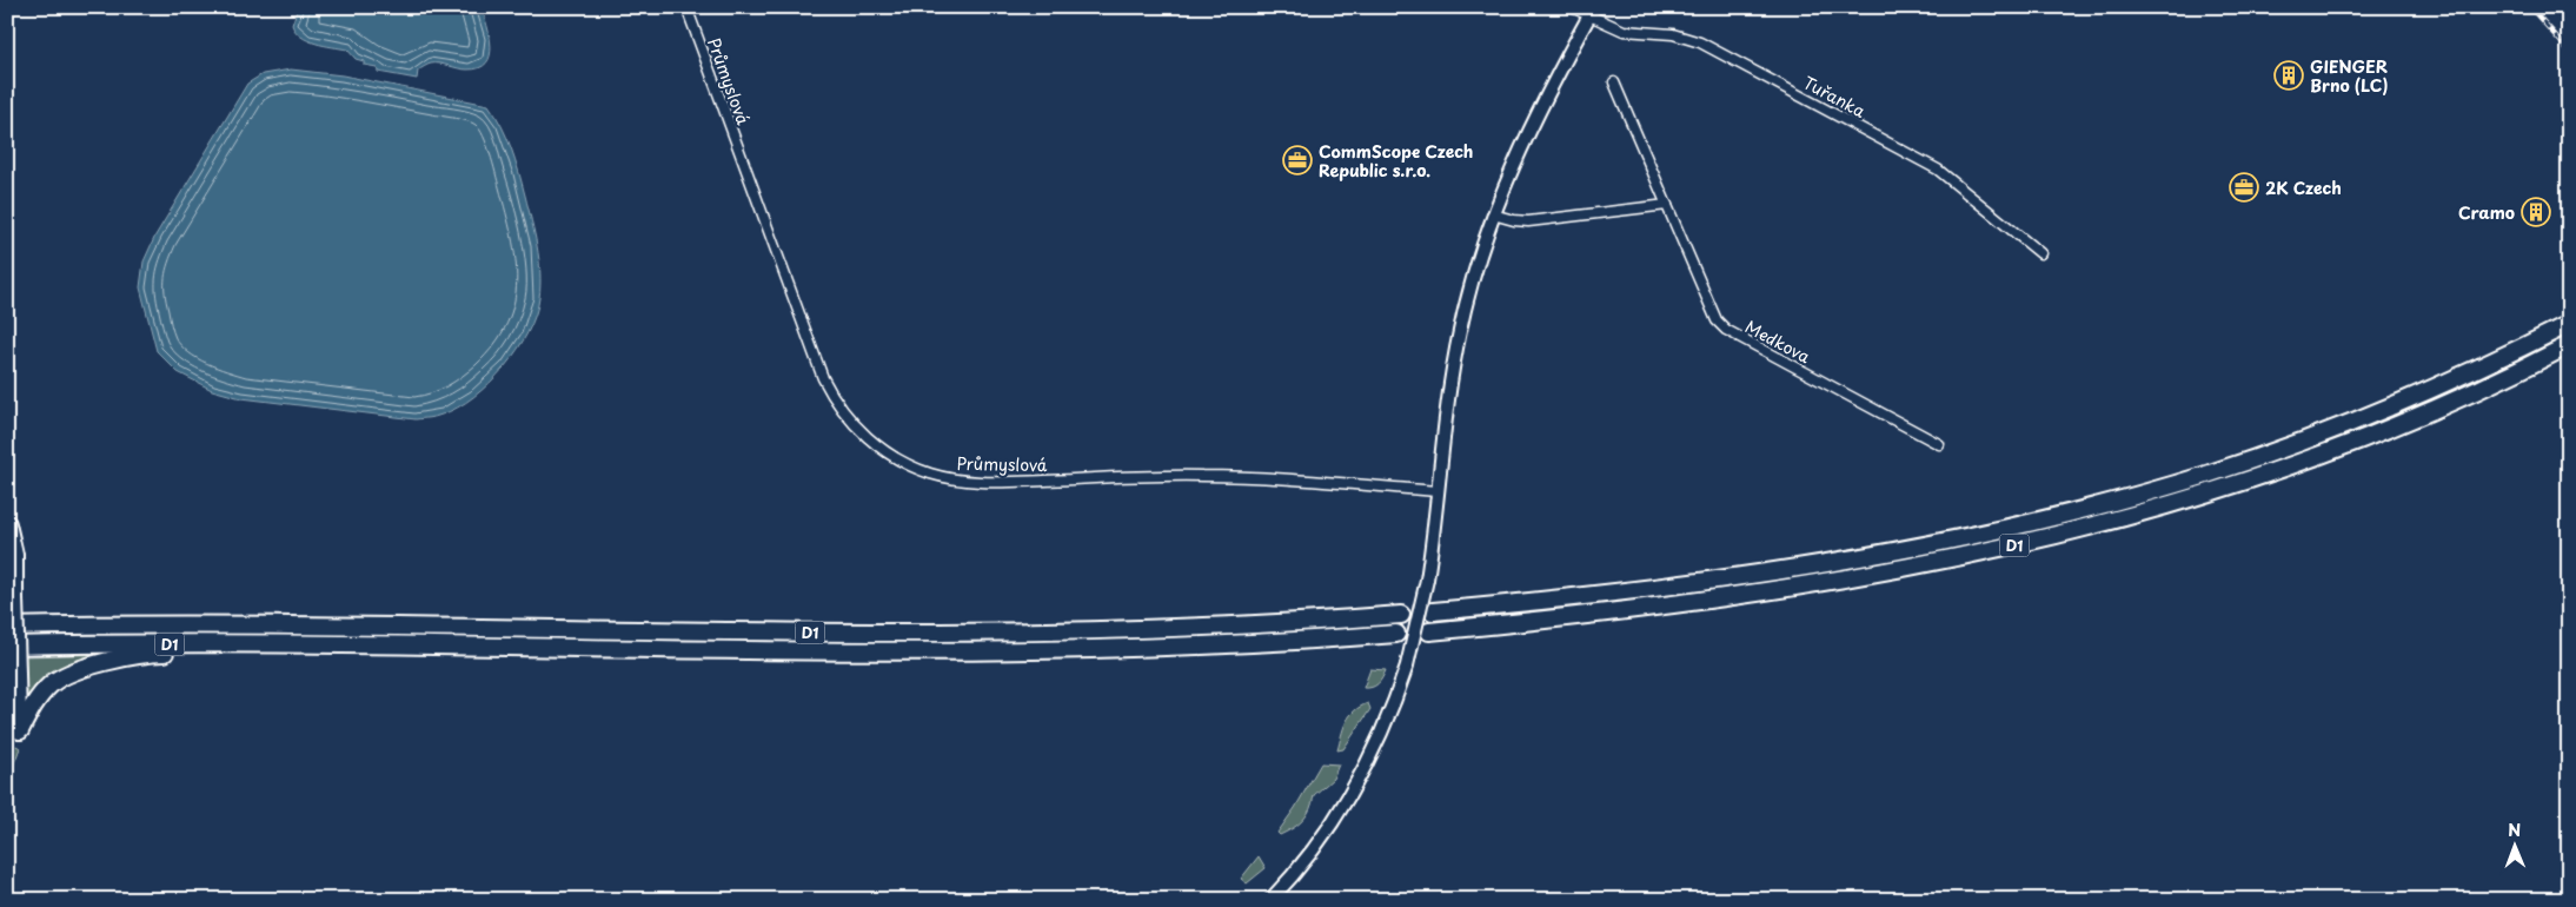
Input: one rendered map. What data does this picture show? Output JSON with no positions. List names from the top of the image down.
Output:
{
  "streets": {
    "highway": ["D1"],
    "street": ["Průmyslová", "Tuřanka", "Medkova"]
  },
  "places": {
    "building": ["GIENGER Brno (LC)", "Cramo"],
    "office": ["CommScope Czech Republic s.r.o.", "2K Czech"]
  },
  "north": "top"
}
